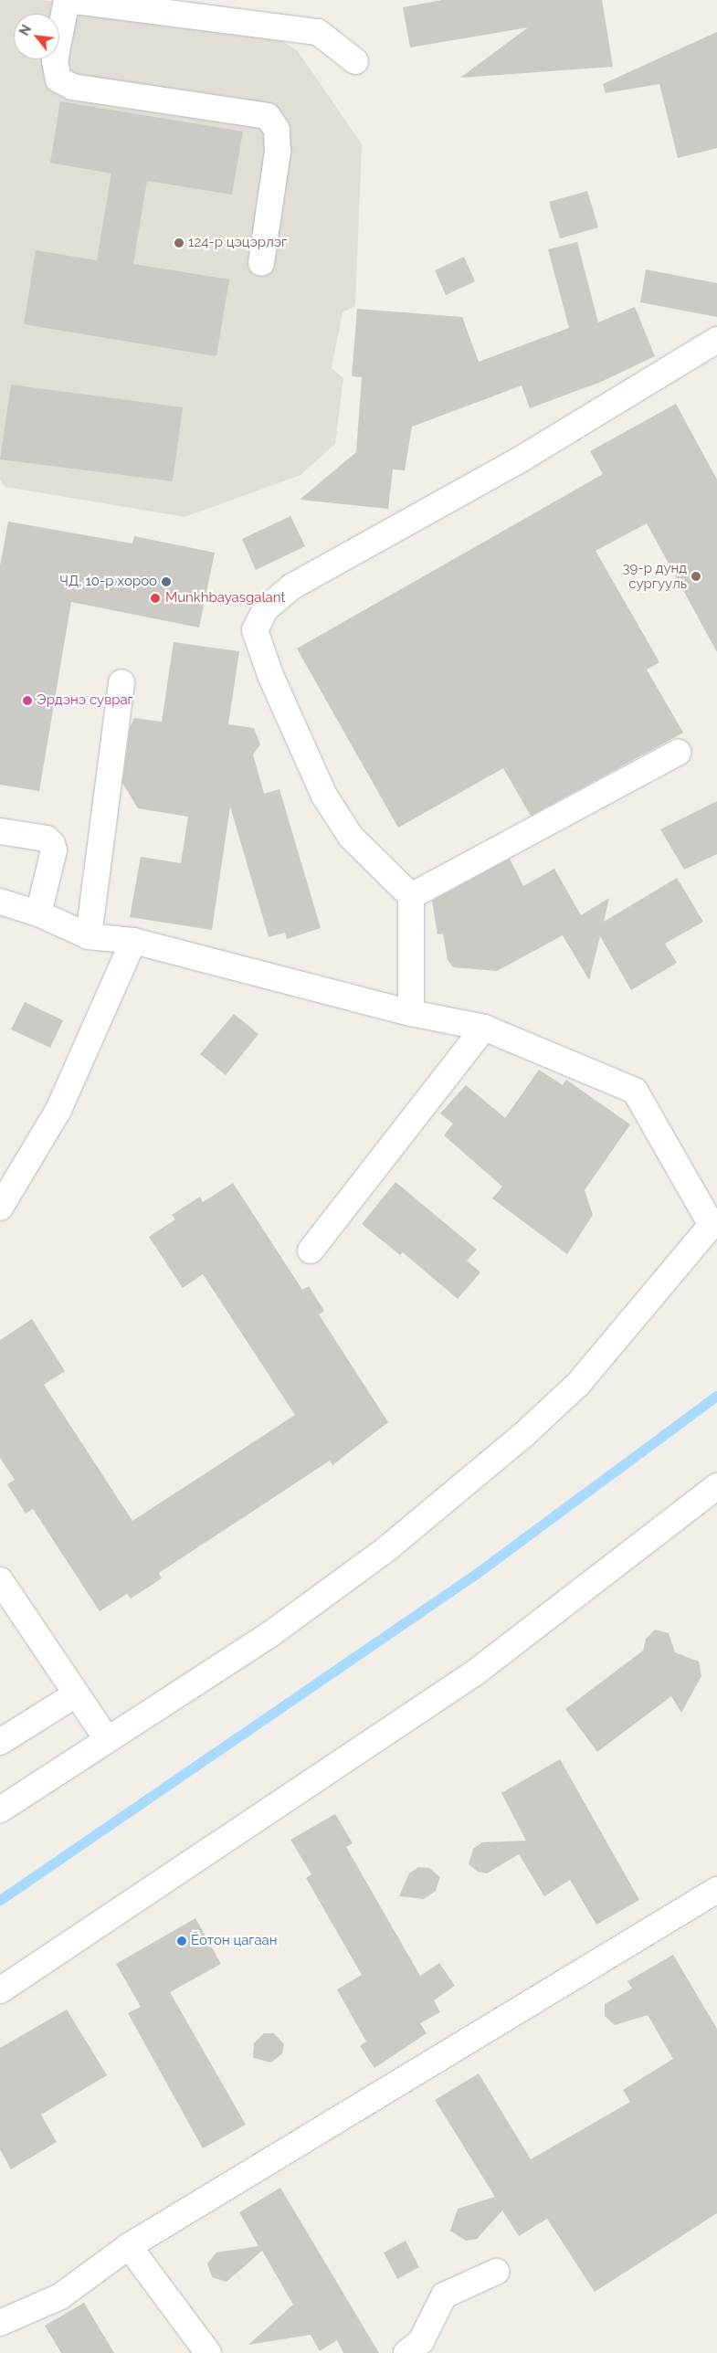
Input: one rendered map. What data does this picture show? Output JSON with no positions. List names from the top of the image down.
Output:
{
  "places": [
    "124-р цэцэрлэг",
    "39-р дунд сургууль",
    "ЧД, 10-р хороо",
    "Munkhbayasgalant",
    "Эрдэнэ сувраг",
    "Ёотон цагаан"
  ],
  "north": "top left"
}
